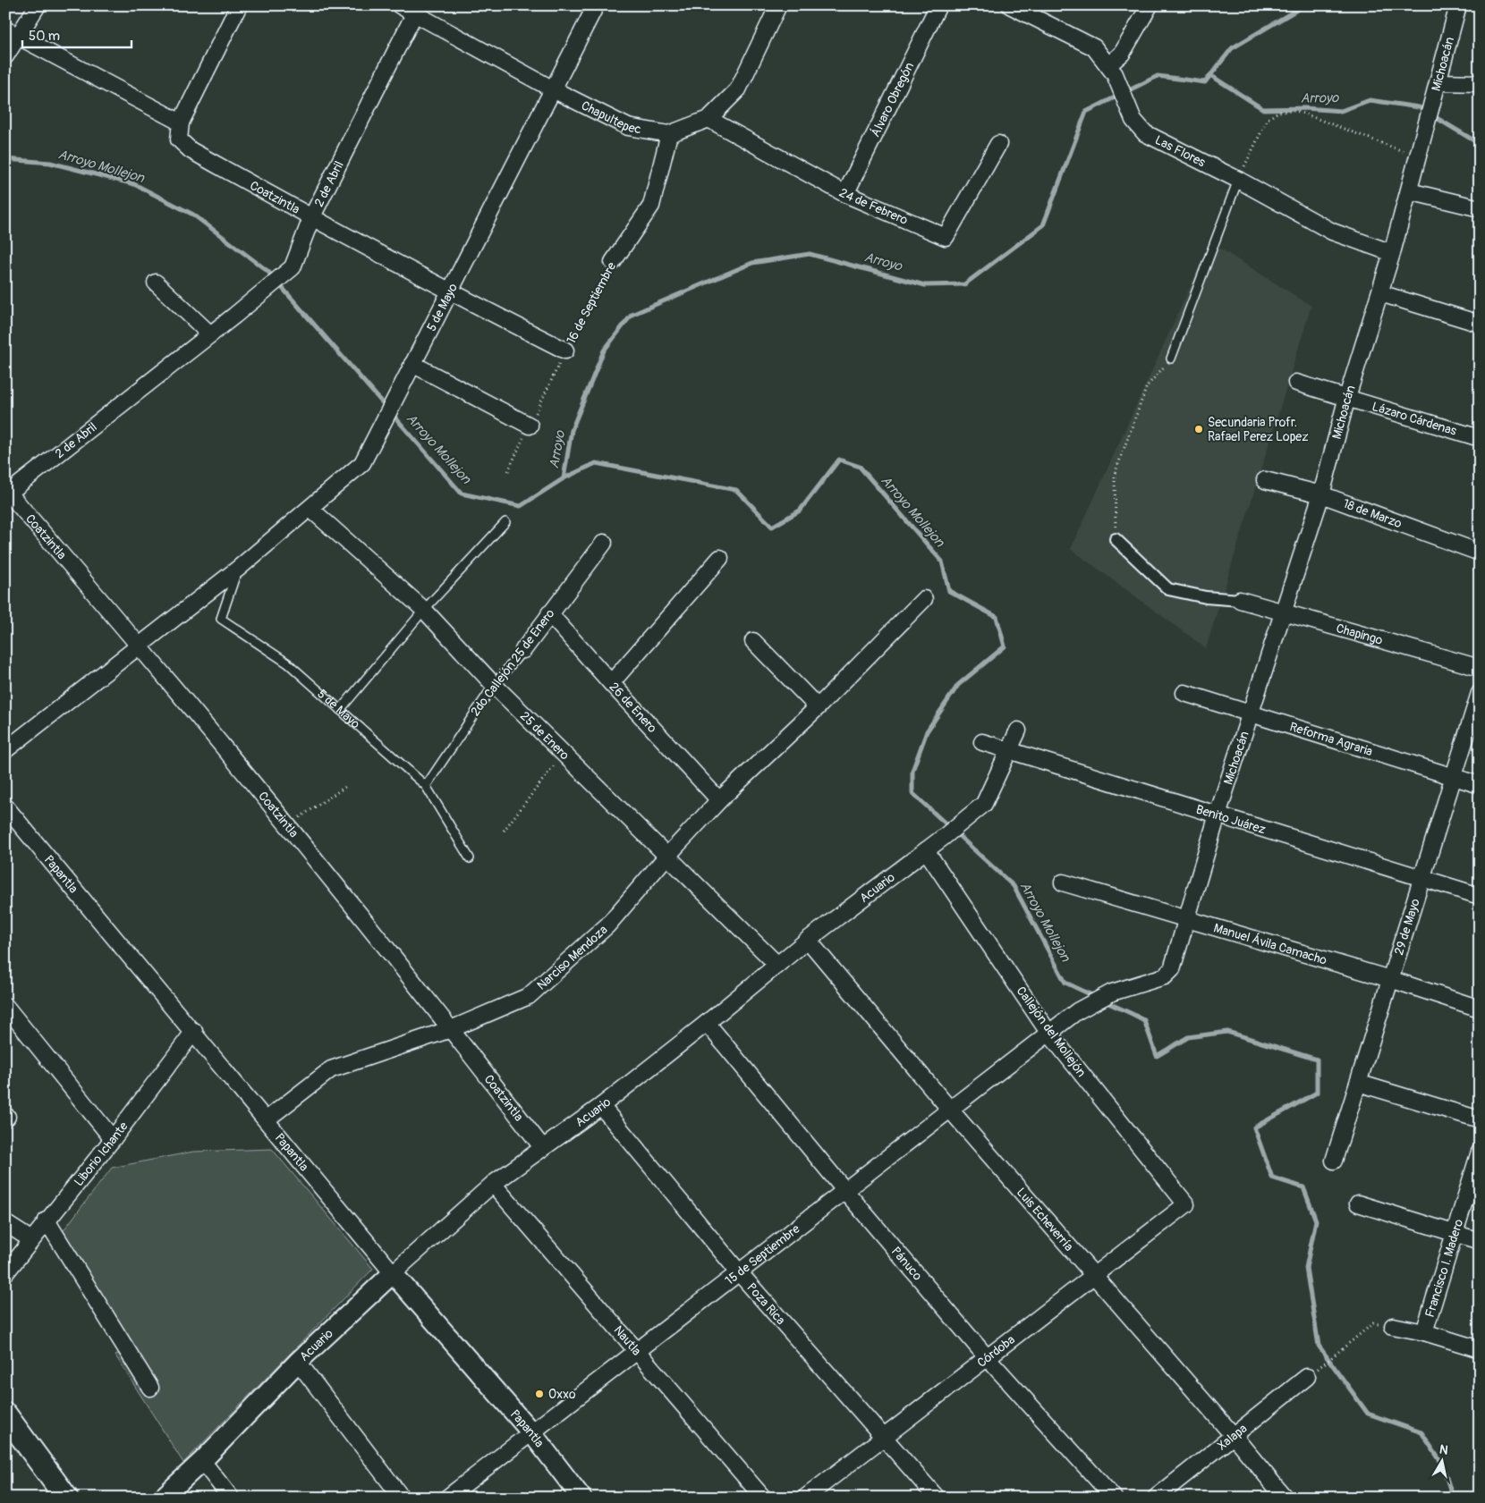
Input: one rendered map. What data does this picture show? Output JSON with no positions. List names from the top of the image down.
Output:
{
  "streets": {
    "street": [
      "Michoacán",
      "Álvaro Obregón",
      "Chapultepec",
      "Las Flores",
      "2 de Abril",
      "Coatzintla",
      "24 de Febrero",
      "16 de Septiembre",
      "5 de Mayo",
      "Lázaro Cárdenas",
      "18 de Marzo",
      "Chapingo",
      "2do Callejón 25 de Enero",
      "26 de Enero",
      "25 de Enero",
      "Reforma Agraria",
      "Benito Juárez",
      "Papantla",
      "Acuario",
      "29 de Mayo",
      "Manuel Ávila Camacho",
      "Narciso Mendoza",
      "Callejón del Mollejón",
      "Liborio Ichante",
      "Luis Echeverría",
      "15 de Septiembre",
      "Pánuco",
      "Francisco I. Madero",
      "Poza Rica",
      "Nautla",
      "Córdoba",
      "Xalapa"
    ]
  },
  "crossings": [
    ["Michoacán", "Las Flores"],
    ["Michoacán", "Lázaro Cárdenas"],
    ["Michoacán", "18 de Marzo"],
    ["Michoacán", "Chapingo"],
    ["Michoacán", "Reforma Agraria"],
    ["Michoacán", "Benito Juárez"],
    ["Michoacán", "Manuel Ávila Camacho"],
    ["Michoacán", "15 de Septiembre"],
    ["Álvaro Obregón", "24 de Febrero"],
    ["Chapultepec", "2 de Abril"],
    ["Chapultepec", "24 de Febrero"],
    ["Chapultepec", "16 de Septiembre"],
    ["Chapultepec", "5 de Mayo"],
    ["2 de Abril", "Coatzintla"],
    ["Coatzintla", "16 de Septiembre"],
    ["Coatzintla", "5 de Mayo"],
    ["Coatzintla", "Acuario"],
    ["Coatzintla", "Narciso Mendoza"],
    ["5 de Mayo", "2do Callejón 25 de Enero"],
    ["5 de Mayo", "25 de Enero"],
    ["2do Callejón 25 de Enero", "26 de Enero"],
    ["2do Callejón 25 de Enero", "25 de Enero"],
    ["26 de Enero", "Narciso Mendoza"],
    ["25 de Enero", "Acuario"],
    ["25 de Enero", "Narciso Mendoza"],
    ["Reforma Agraria", "29 de Mayo"],
    ["Benito Juárez", "Acuario"],
    ["Benito Juárez", "29 de Mayo"],
    ["Papantla", "Acuario"],
    ["Papantla", "Narciso Mendoza"],
    ["Papantla", "Liborio Ichante"],
    ["Papantla", "15 de Septiembre"],
    ["Acuario", "Callejón del Mollejón"],
    ["Acuario", "Luis Echeverría"],
    ["Acuario", "Pánuco"],
    ["Acuario", "Poza Rica"],
    ["Acuario", "Nautla"],
    ["29 de Mayo", "Manuel Ávila Camacho"],
    ["Callejón del Mollejón", "15 de Septiembre"],
    ["Callejón del Mollejón", "Córdoba"],
    ["Luis Echeverría", "15 de Septiembre"],
    ["Luis Echeverría", "Córdoba"],
    ["Luis Echeverría", "Xalapa"],
    ["15 de Septiembre", "Pánuco"],
    ["15 de Septiembre", "Poza Rica"],
    ["15 de Septiembre", "Nautla"],
    ["Pánuco", "Córdoba"],
    ["Poza Rica", "Córdoba"]
  ],
  "water": ["Arroyo", "Arroyo Mollejon"],
  "places": ["Secundaria Profr. Rafael Perez Lopez", "Oxxo"],
  "scale_bar": "50 m",
  "north": "top"
}
